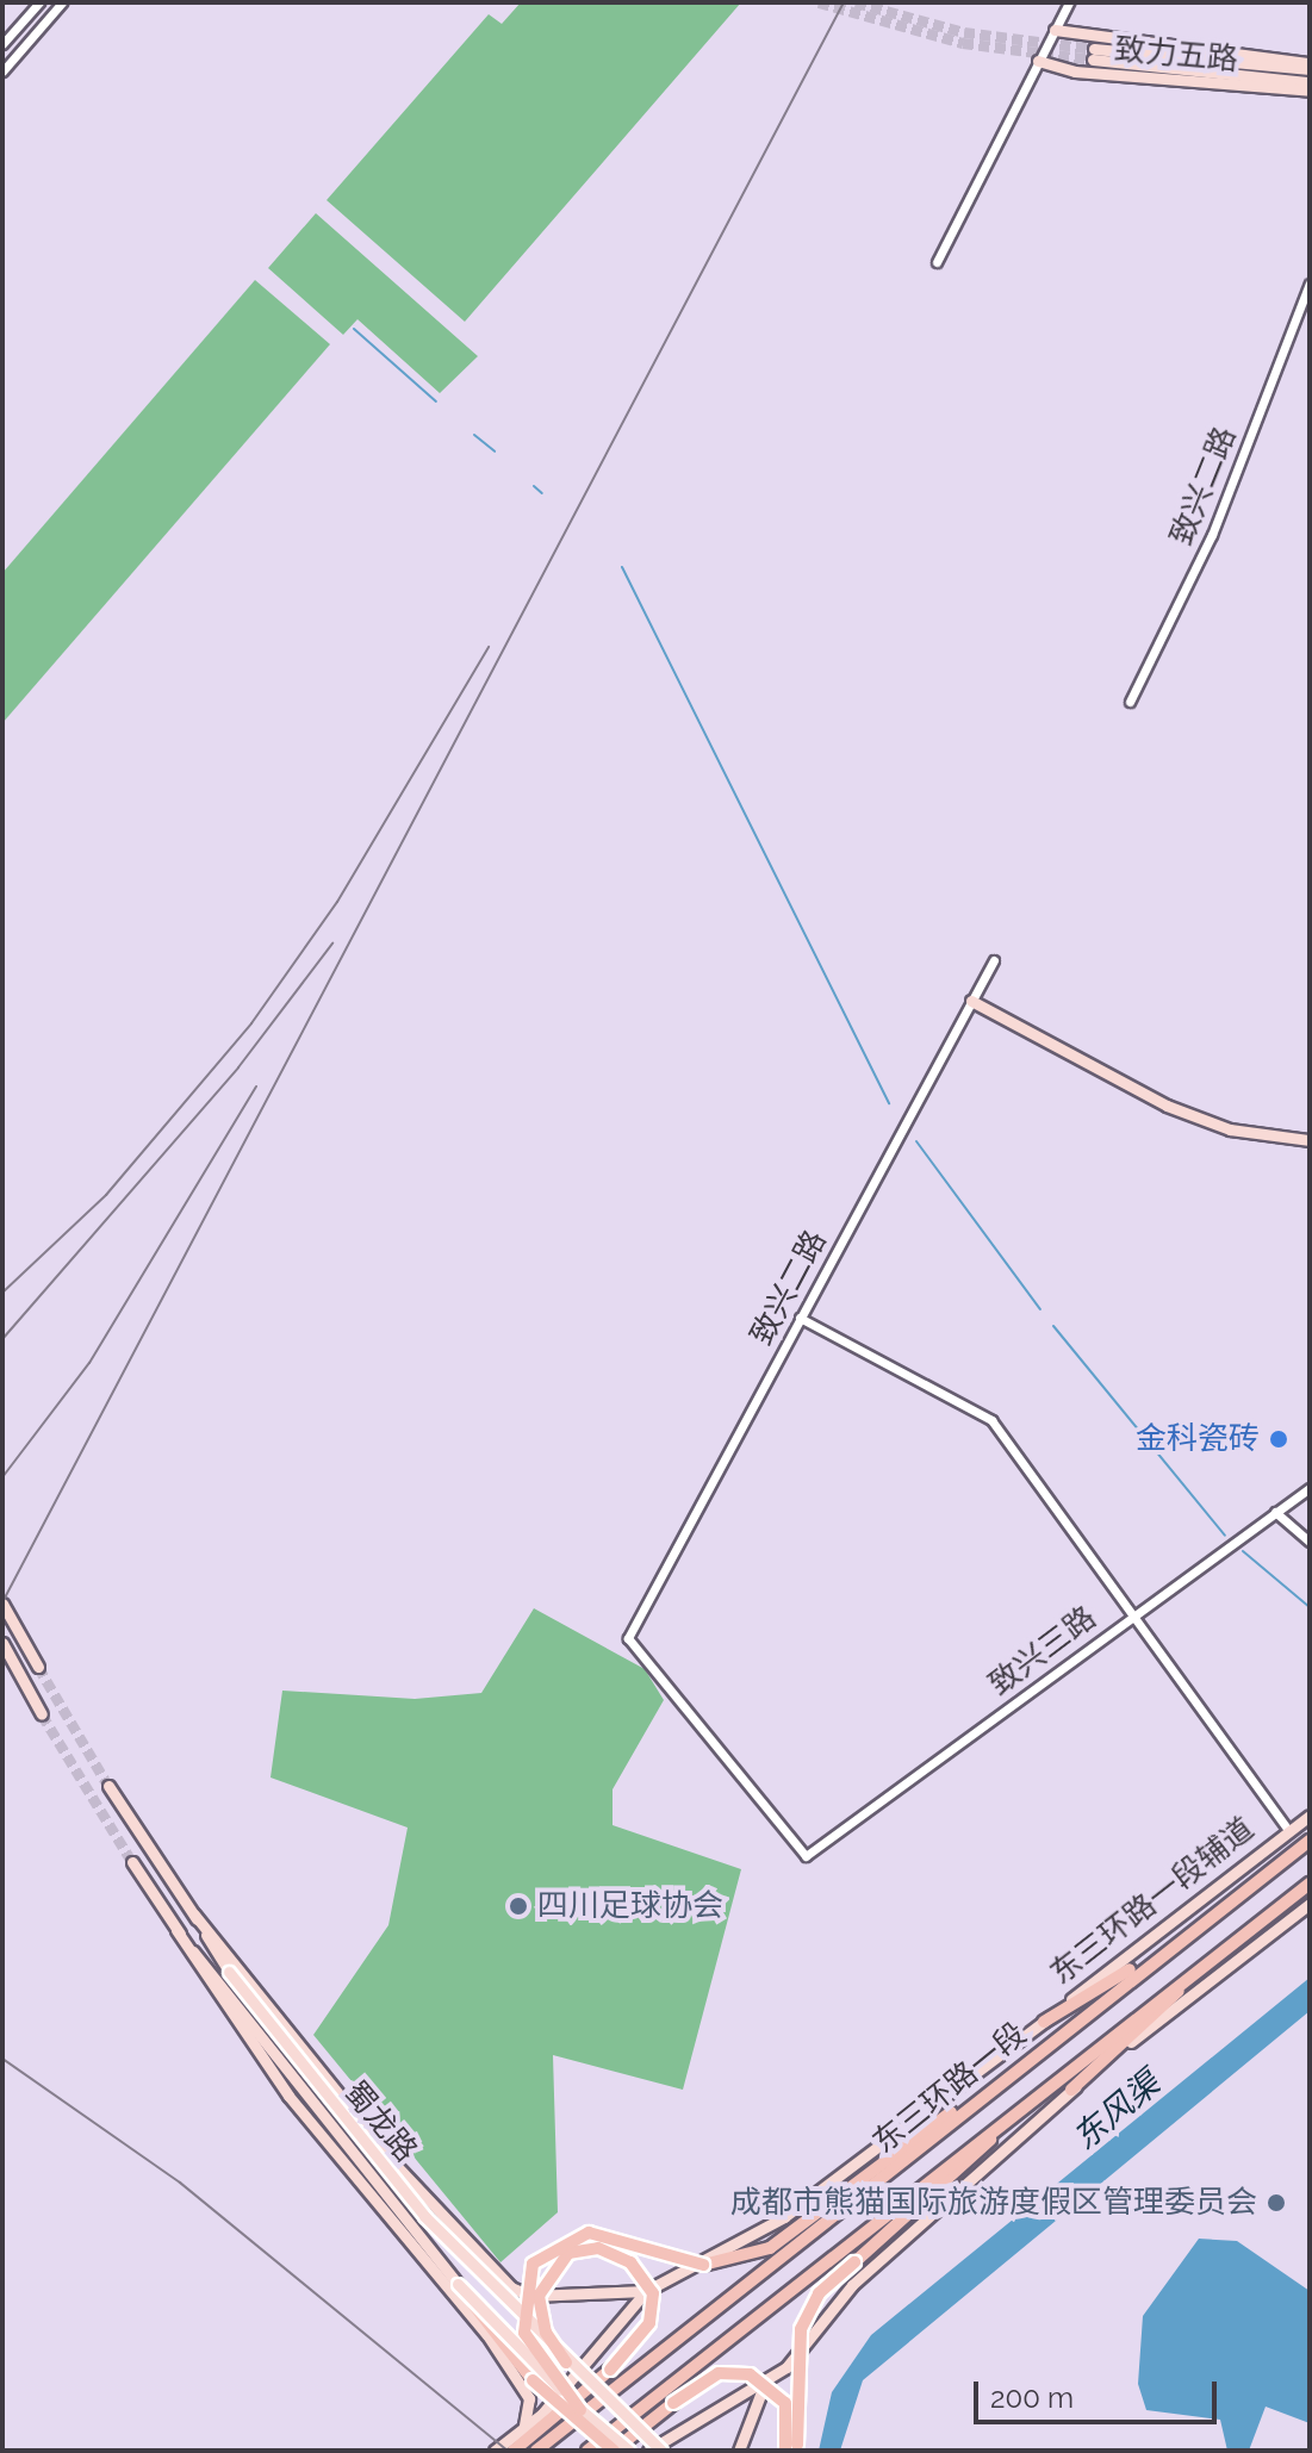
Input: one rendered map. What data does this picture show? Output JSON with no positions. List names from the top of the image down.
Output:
{
  "streets": {
    "highway": ["东三环路一段"],
    "main road": ["致力五路", "东三环路一段辅道", "蜀龙路"],
    "street": ["致兴二路", "致兴三路"]
  },
  "crossings": [
    ["致兴二路", "致兴三路"]
  ],
  "water": ["东风渠"],
  "places": ["金科瓷砖", "四川足球协会", "成都市熊猫国际旅游度假区管理委员会"],
  "scale_bar": "200 m"
}
